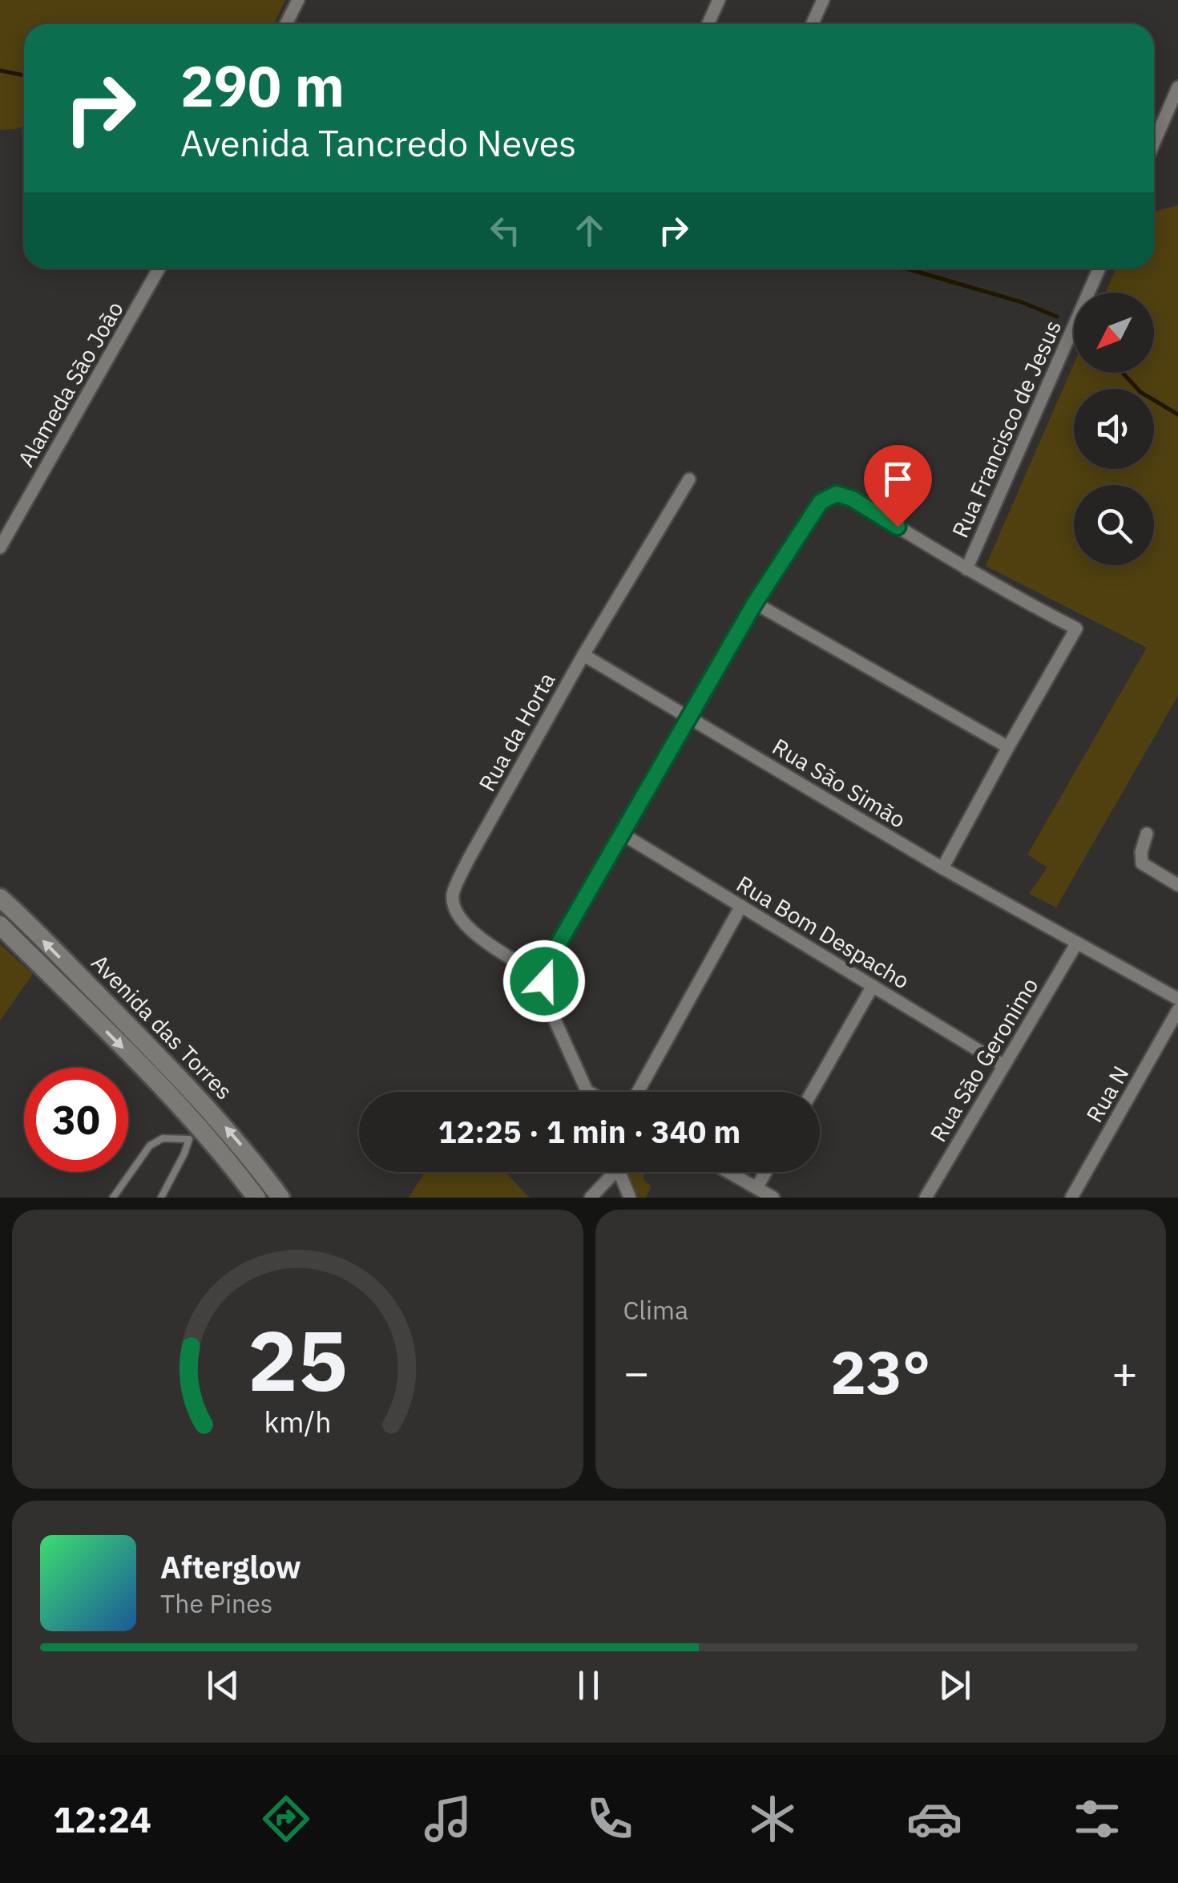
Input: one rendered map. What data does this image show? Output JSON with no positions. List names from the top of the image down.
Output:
{
  "streets": {
    "main road": ["Avenida das Torres"],
    "street": [
      "Alameda São João",
      "Rua Francisco de Jesus",
      "Rua da Horta",
      "Rua São Simão",
      "Rua Bom Despacho",
      "Rua São Geronimo",
      "Rua N"
    ]
  },
  "crossings": [
    ["Rua da Horta", "Rua São Simão"],
    ["Rua São Simão", "Rua São Geronimo"],
    ["Rua Bom Despacho", "Rua São Geronimo"]
  ],
  "north": "bottom left",
  "page": {
    "turn": ["290 m", "Avenida Tancredo Neves"],
    "limit": "30",
    "trip": "12:25 · 1 min · 340 m",
    "tile": "Clima",
    "heat": ["−", "23°", "+"],
    "song": ["Afterglow", "The Pines"],
    "tabs": "12:24",
    "gauge": ["25", "km/h"]
  }
}
